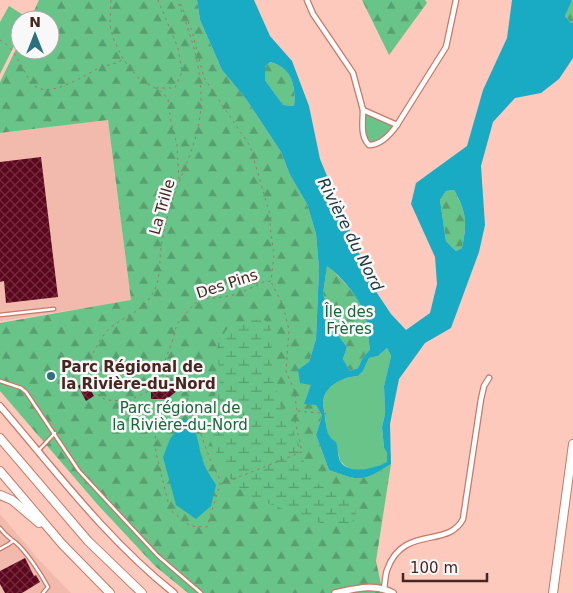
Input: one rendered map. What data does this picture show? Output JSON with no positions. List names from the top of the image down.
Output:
{
  "streets": {
    "path": ["La Trille", "Des Pins"]
  },
  "crossings": [
    ["La Trille", "Des Pins"]
  ],
  "water": ["Rivière du Nord"],
  "parks": ["Île des Frères", "Parc régional de la Rivière-du-Nord"],
  "places": ["Parc Régional de la Rivière-du-Nord"],
  "scale_bar": "100 m",
  "north": "top"
}
